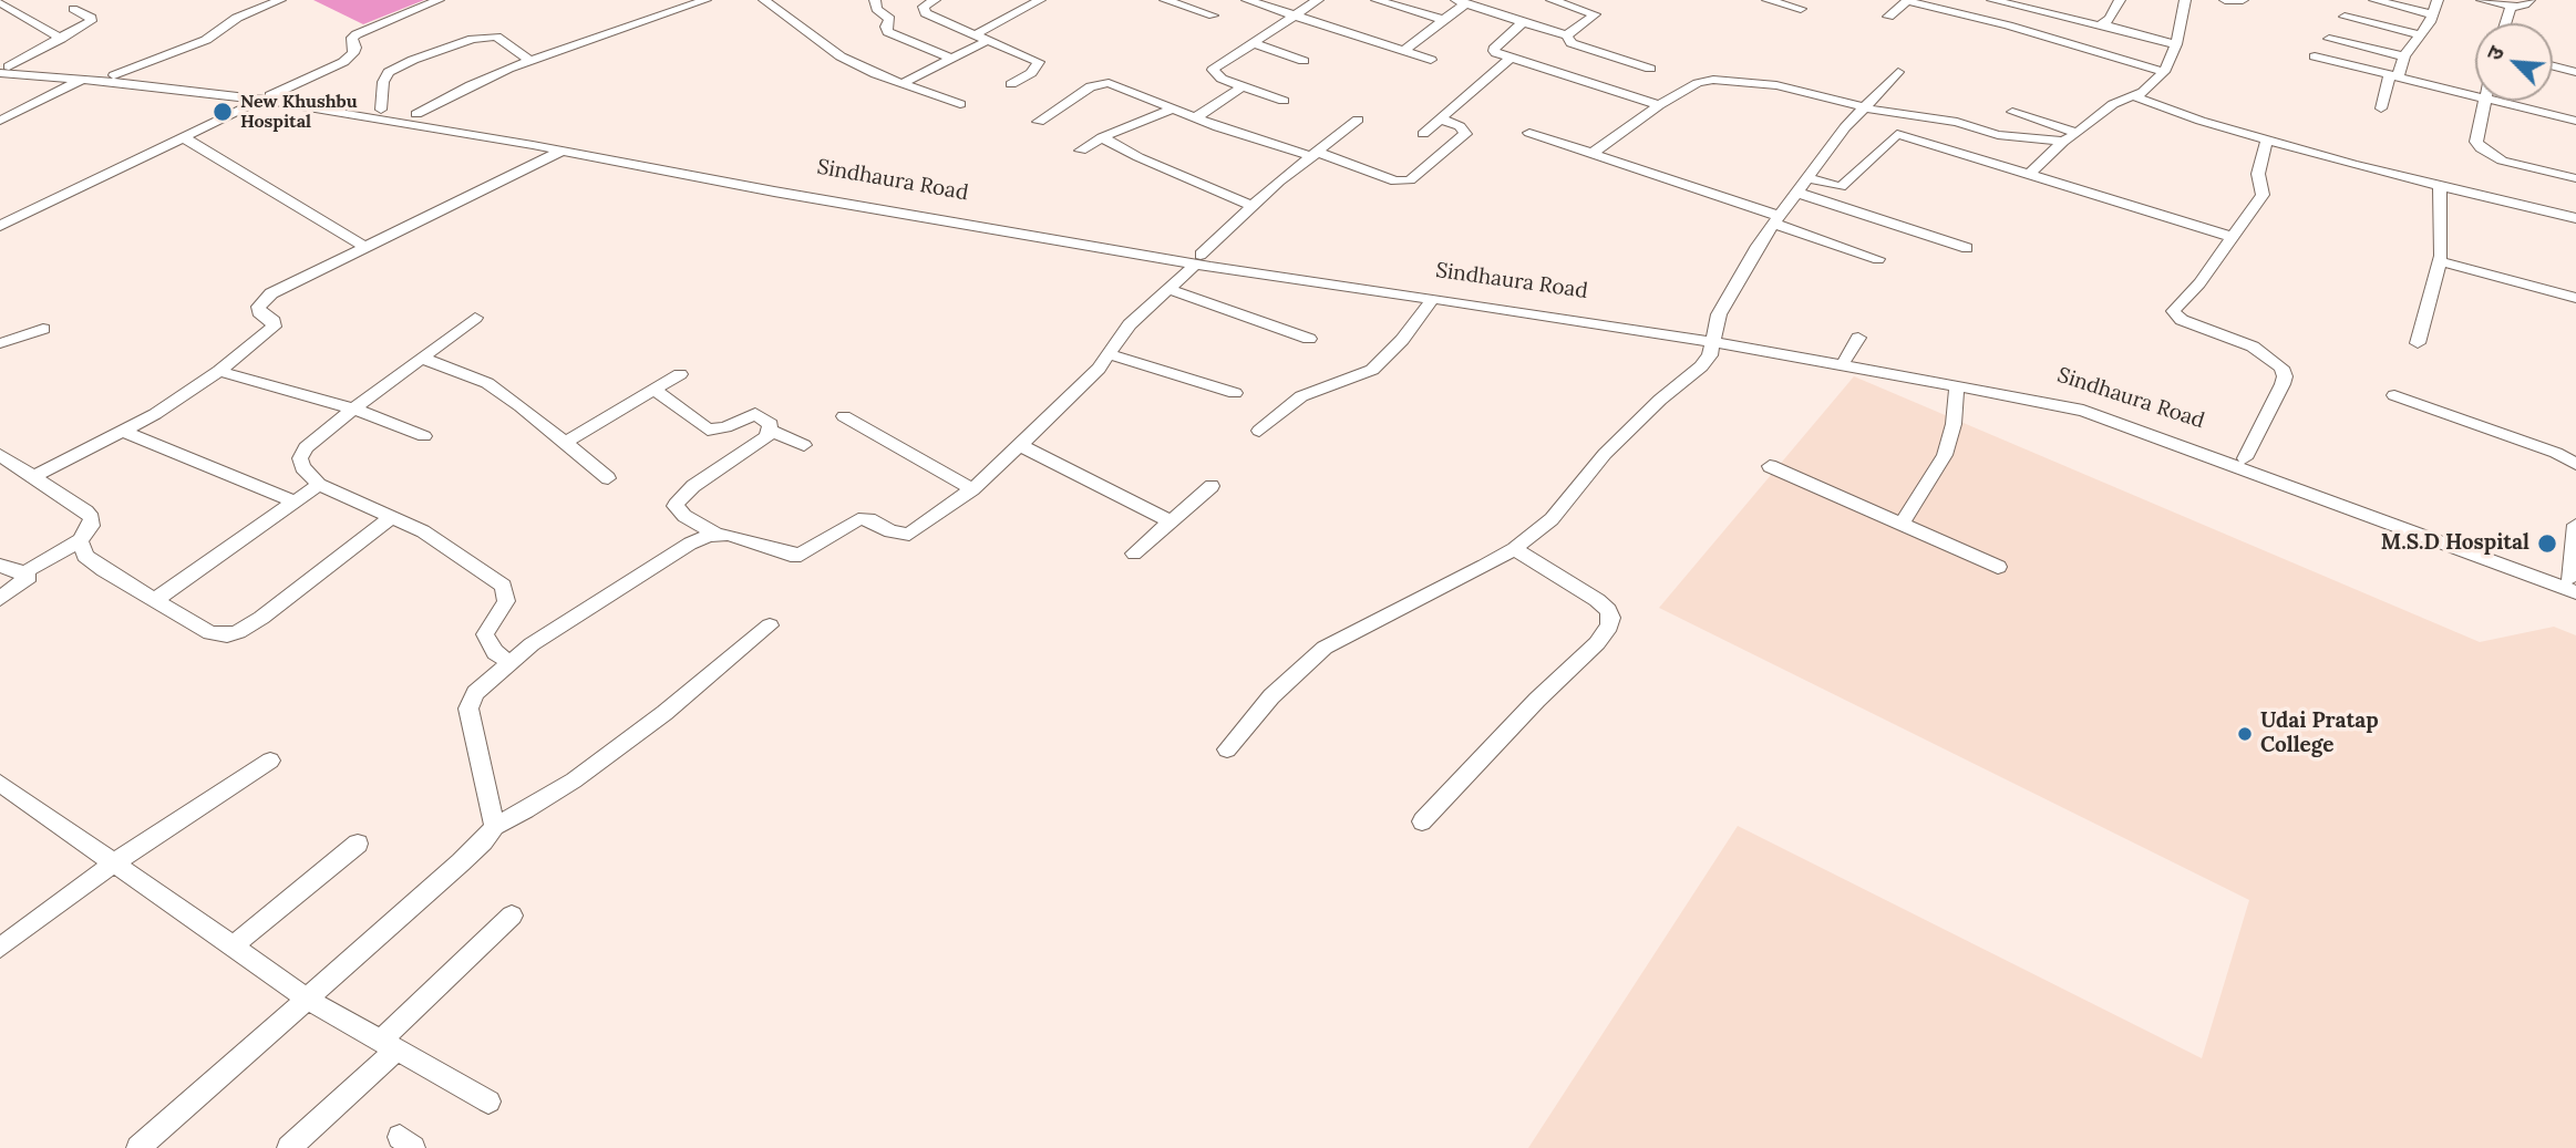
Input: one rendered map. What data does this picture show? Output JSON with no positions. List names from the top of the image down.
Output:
{
  "streets": {
    "street": ["Sindhaura Road"]
  },
  "places": ["New Khushbu Hospital", "M.S.D Hospital", "Udai Pratap College"],
  "north": "top left"
}
